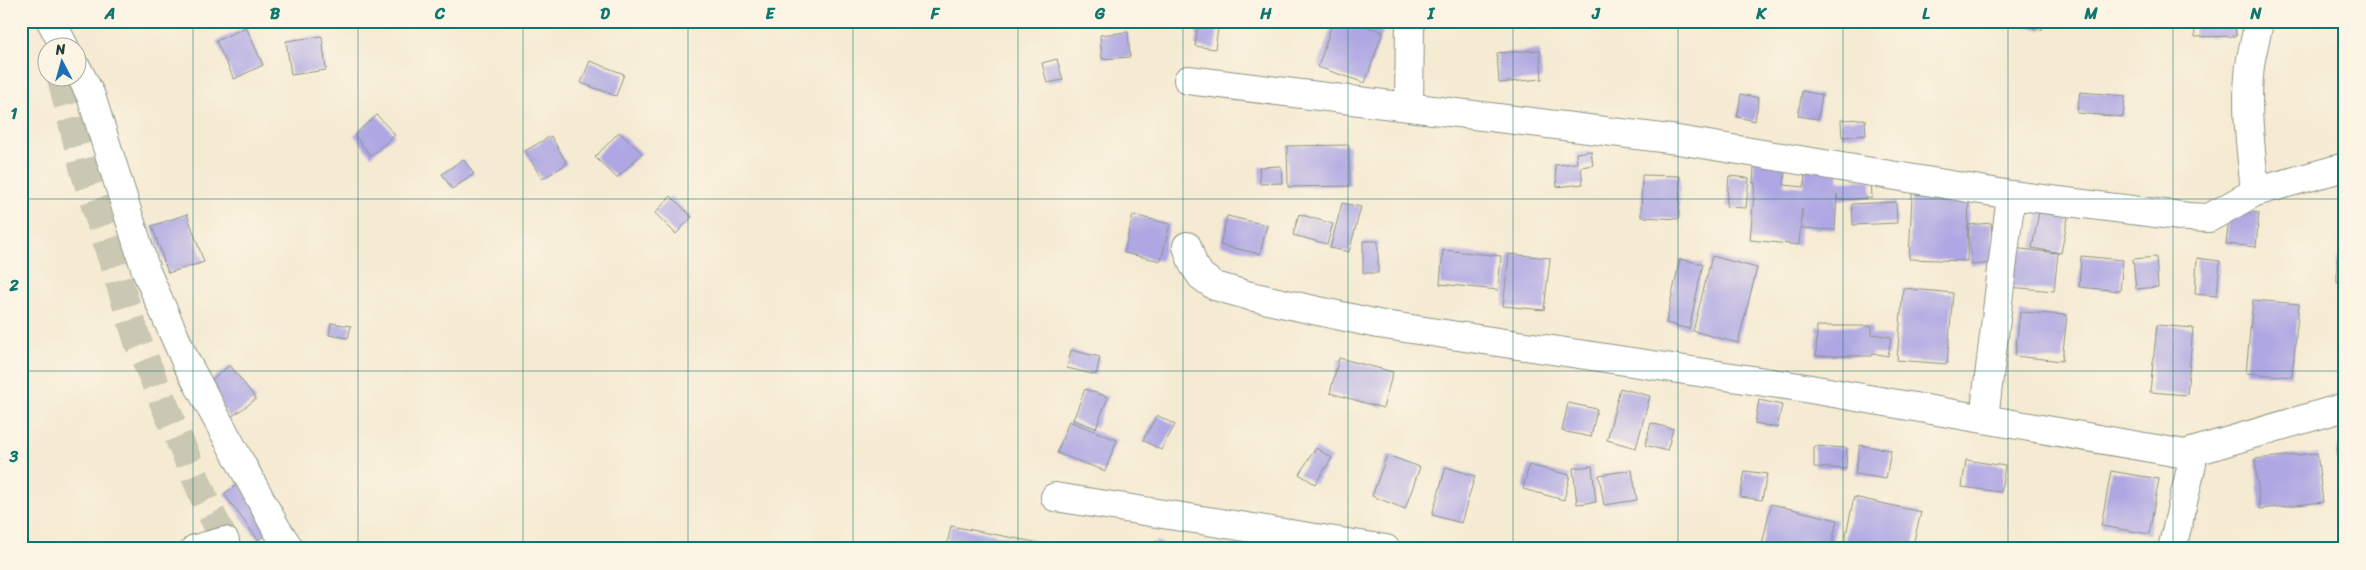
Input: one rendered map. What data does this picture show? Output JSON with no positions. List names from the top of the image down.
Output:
{
  "north": "top",
  "grid": {
    "columns": [
      "A",
      "B",
      "C",
      "D",
      "E",
      "F",
      "G",
      "H",
      "I",
      "J",
      "K",
      "L",
      "M",
      "N"
    ],
    "rows": ["1", "2", "3"]
  }
}
